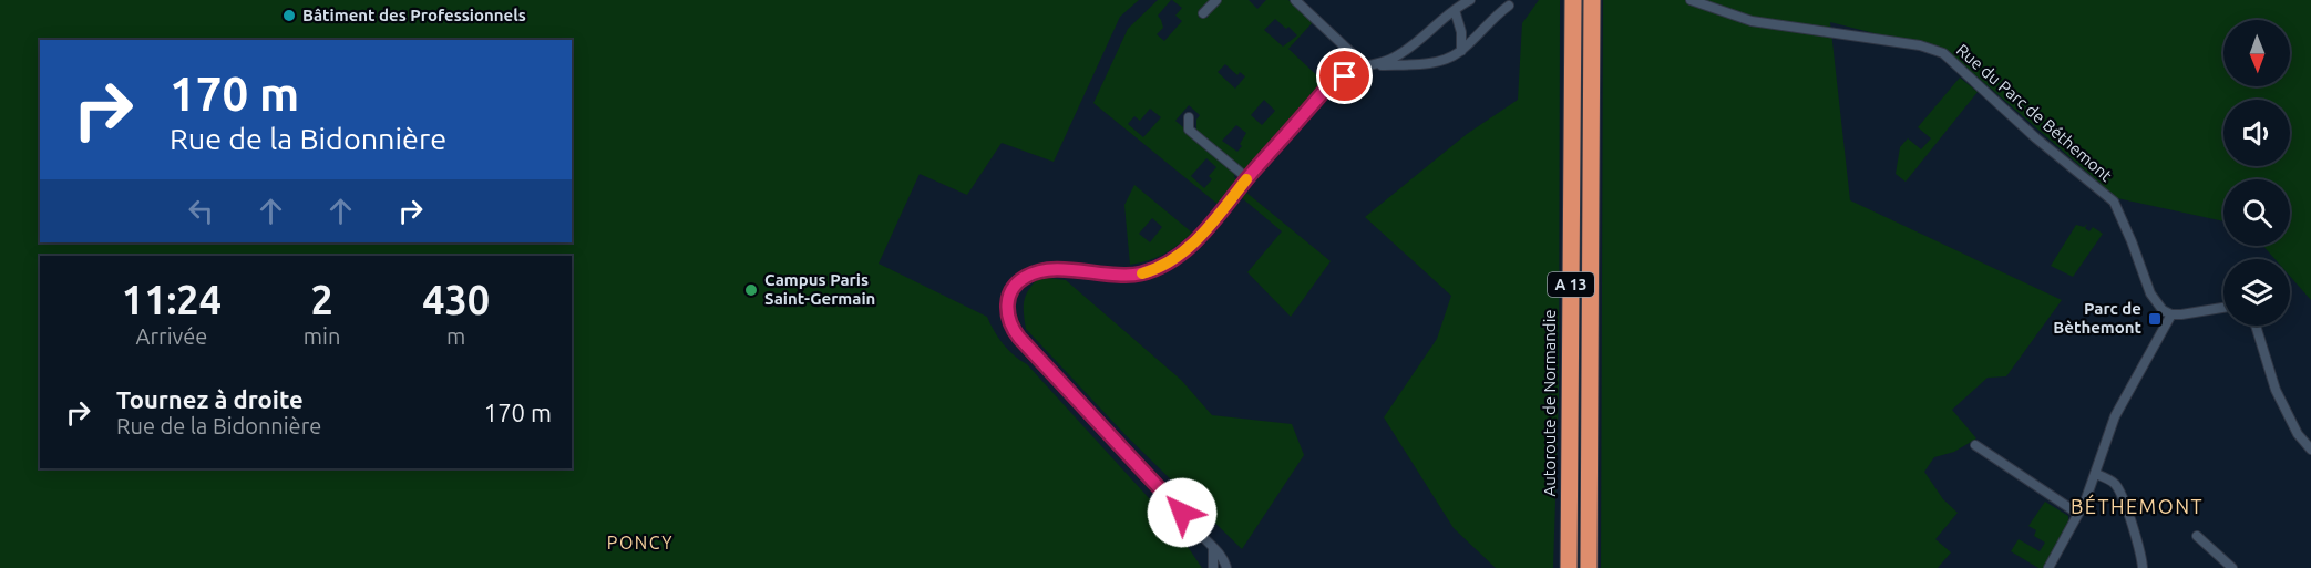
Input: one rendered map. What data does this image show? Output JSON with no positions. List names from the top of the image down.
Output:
{
  "streets": {
    "highway": ["A 13", "Autoroute de Normandie"],
    "street": ["Rue du Parc de Béthemont"]
  },
  "districts": ["BÉTHEMONT", "PONCY"],
  "places": {
    "other": ["Bâtiment des Professionnels", "Campus Paris Saint-Germain"],
    "transit": ["Parc de Bèthemont"]
  },
  "north": "bottom",
  "page": {
    "turn": ["170 m", "Rue de la Bidonnière"],
    "eta": [
      "11:24",
      "Arrivée",
      "2",
      "min",
      "430",
      "m"
    ],
    "list": [
      {
        "name": "Tournez à droite",
        "note": "Rue de la Bidonnière",
        "value": "170 m"
      }
    ]
  }
}
